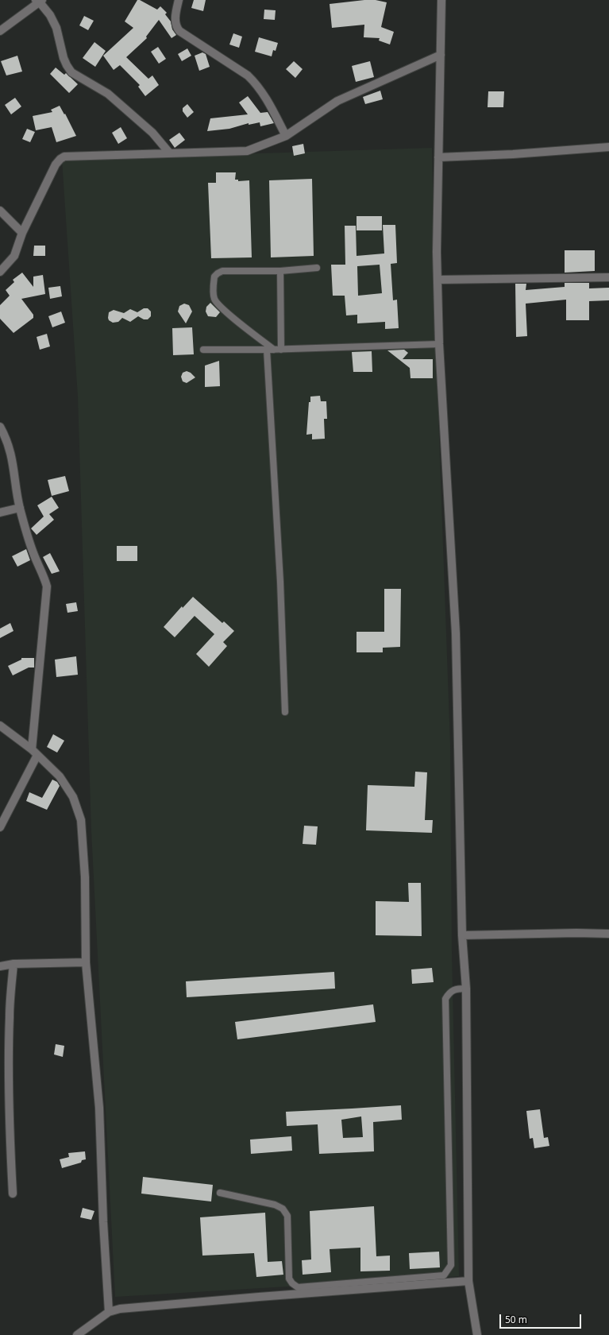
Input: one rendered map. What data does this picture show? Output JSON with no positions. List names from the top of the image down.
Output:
{
  "scale_bar": "50 m"
}
